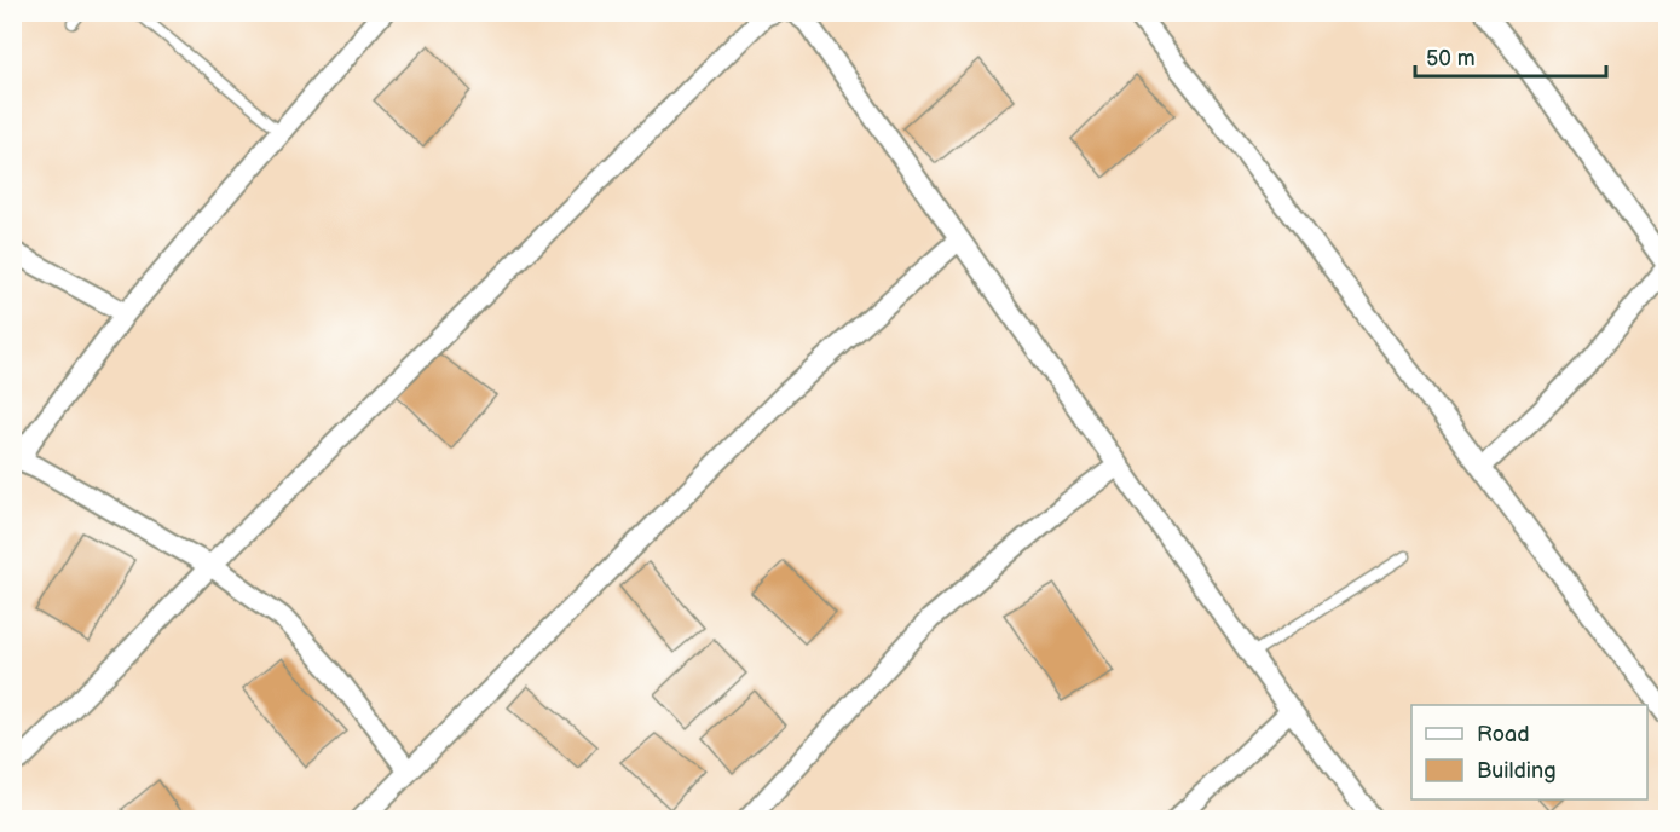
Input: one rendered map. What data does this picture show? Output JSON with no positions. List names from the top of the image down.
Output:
{
  "legend": ["Road", "Building"],
  "scale_bar": "50 m"
}
